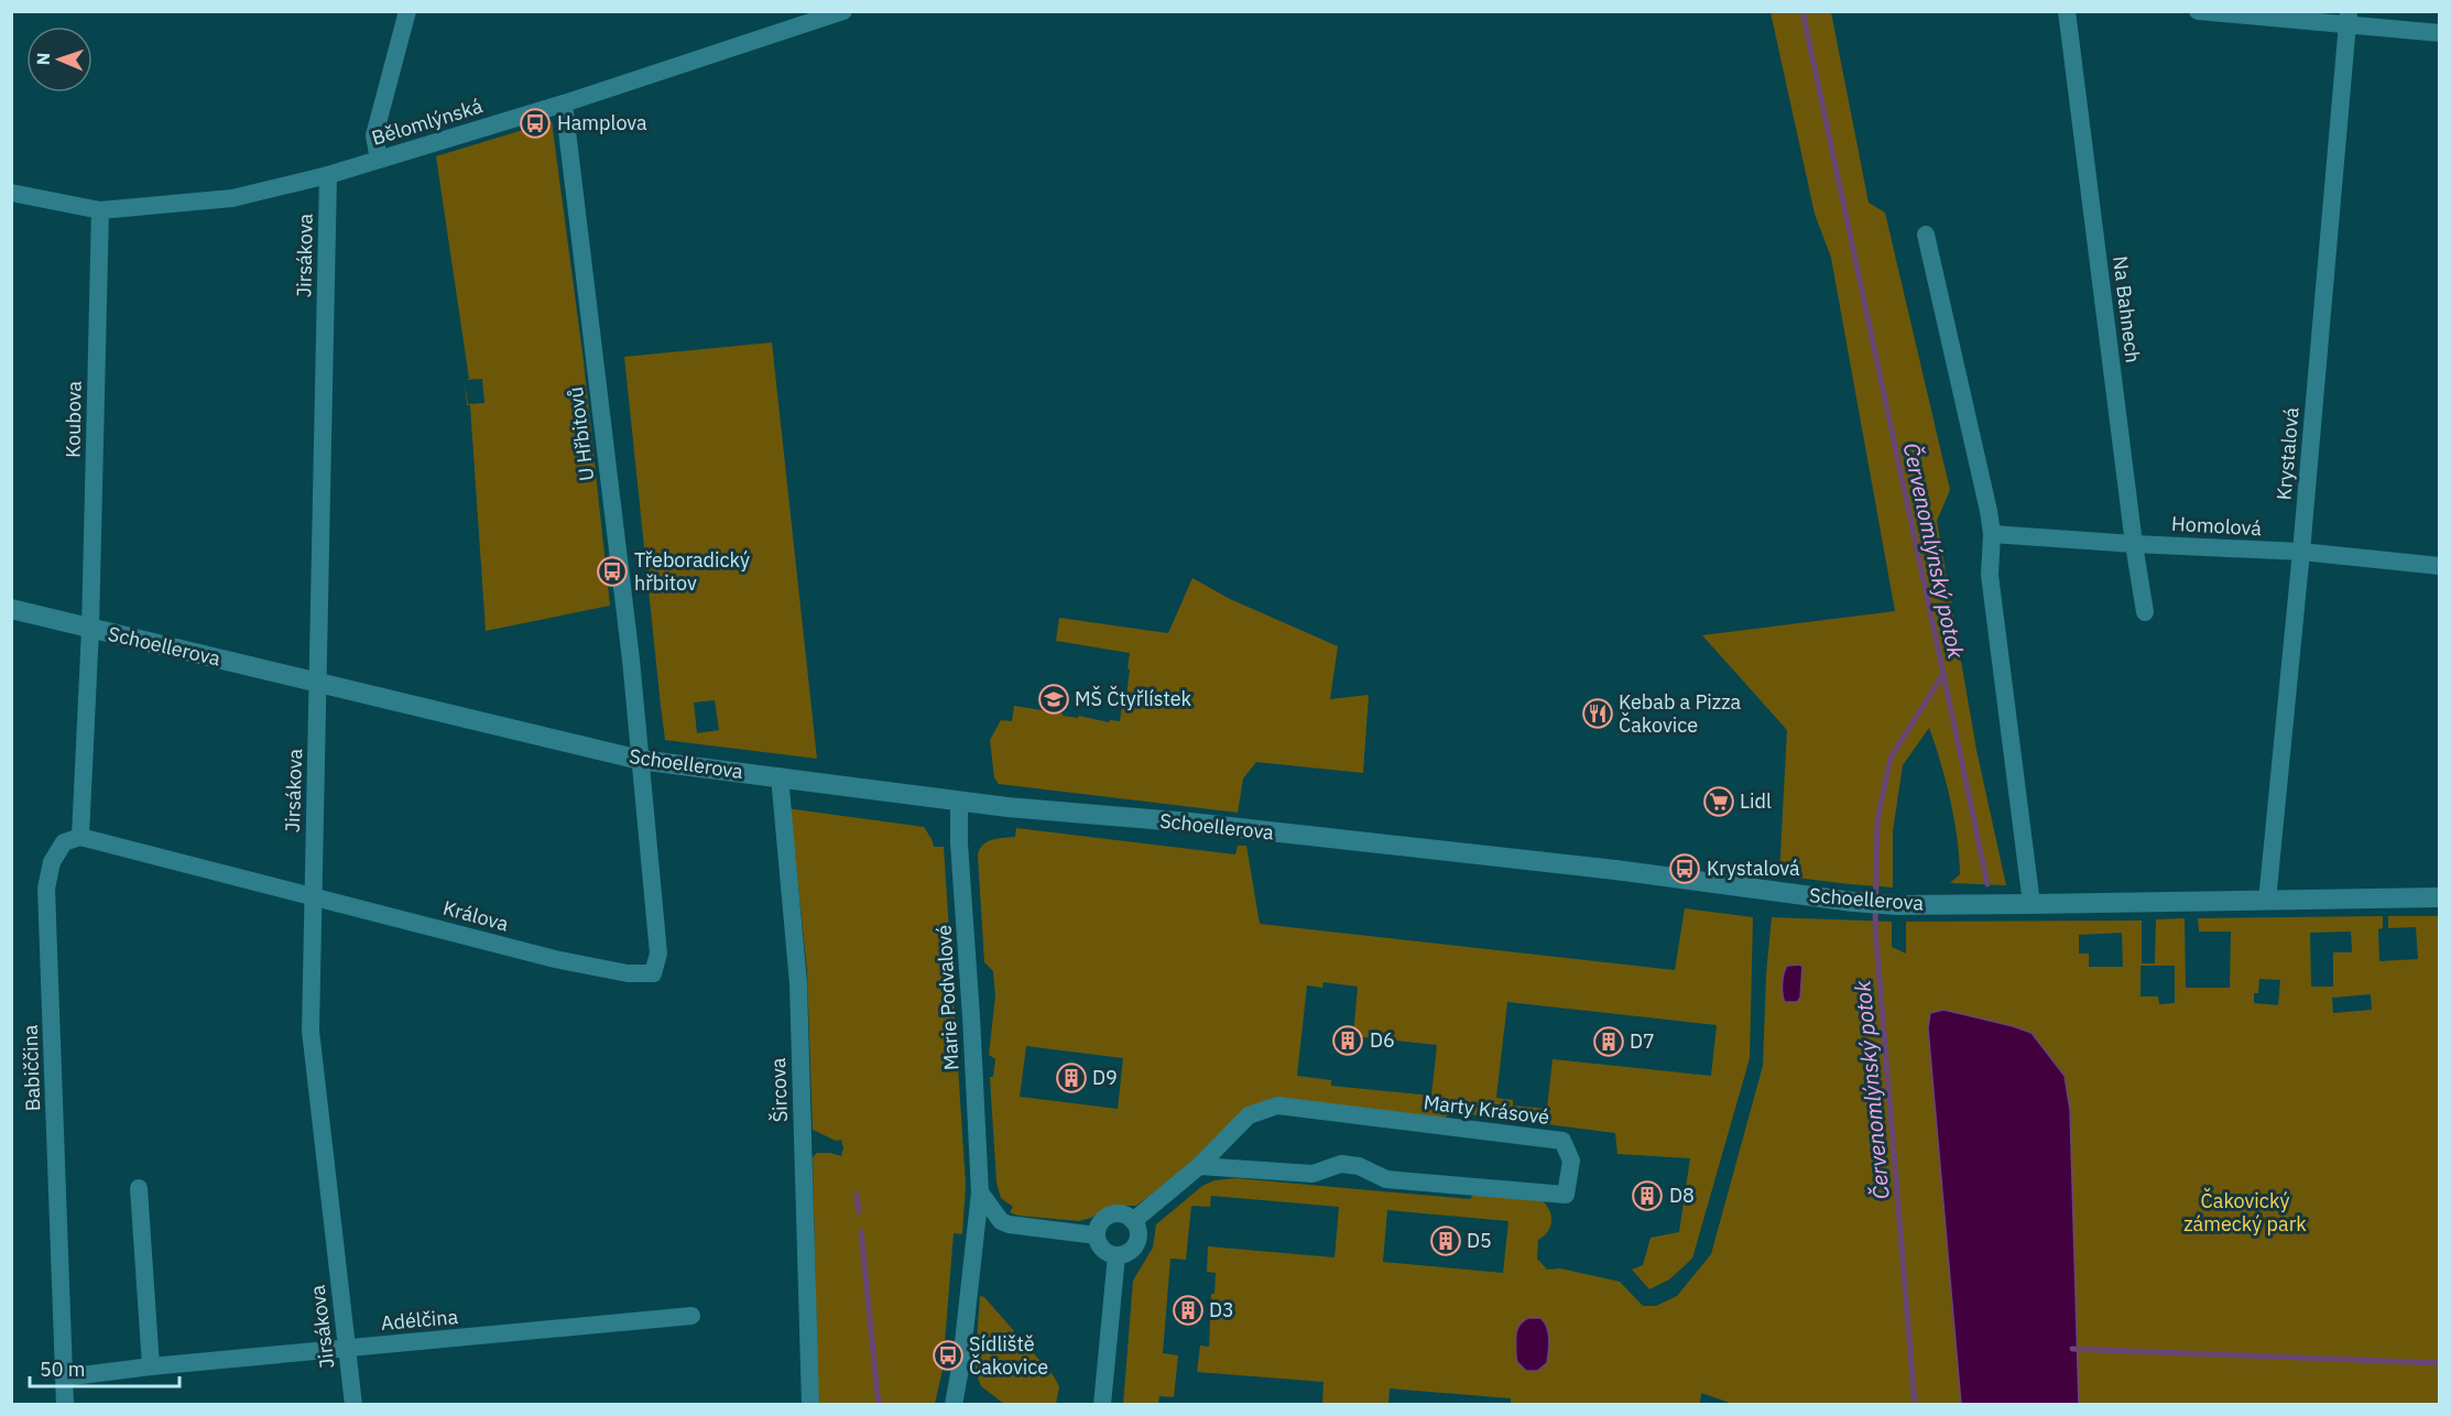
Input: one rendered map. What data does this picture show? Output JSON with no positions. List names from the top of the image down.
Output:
{
  "streets": {
    "street": [
      "Bělomlýnská",
      "Jirsákova",
      "Na Bahnech",
      "Koubova",
      "U Hřbitovů",
      "Krystalová",
      "Homolová",
      "Schoellerova",
      "Králova",
      "Marie Podvalové",
      "Babiččina",
      "Šircova",
      "Marty Krásové",
      "Adélčina"
    ]
  },
  "crossings": [
    ["Bělomlýnská", "Jirsákova"],
    ["Bělomlýnská", "Koubova"],
    ["Bělomlýnská", "U Hřbitovů"],
    ["Jirsákova", "Schoellerova"],
    ["Jirsákova", "Králova"],
    ["Jirsákova", "Adélčina"],
    ["Na Bahnech", "Homolová"],
    ["Koubova", "Schoellerova"],
    ["U Hřbitovů", "Schoellerova"],
    ["U Hřbitovů", "Králova"],
    ["Krystalová", "Homolová"],
    ["Krystalová", "Schoellerova"],
    ["Schoellerova", "Králova"],
    ["Schoellerova", "Marie Podvalové"],
    ["Schoellerova", "Šircova"],
    ["Králova", "Babiččina"],
    ["Babiččina", "Adélčina"]
  ],
  "water": ["Červenomlýnský potok"],
  "parks": ["Čakovický zámecký park"],
  "places": {
    "bus stop": [
      "Hamplova",
      "Třeboradický hřbitov",
      "Krystalová",
      "Sídliště Čakovice"
    ],
    "school or university": ["MŠ Čtyřlístek"],
    "restaurant": ["Kebab a Pizza Čakovice"],
    "supermarket": ["Lidl"],
    "building": [
      "D6",
      "D7",
      "D9",
      "D8",
      "D5",
      "D3"
    ]
  },
  "scale_bar": "50 m",
  "north": "left"
}
